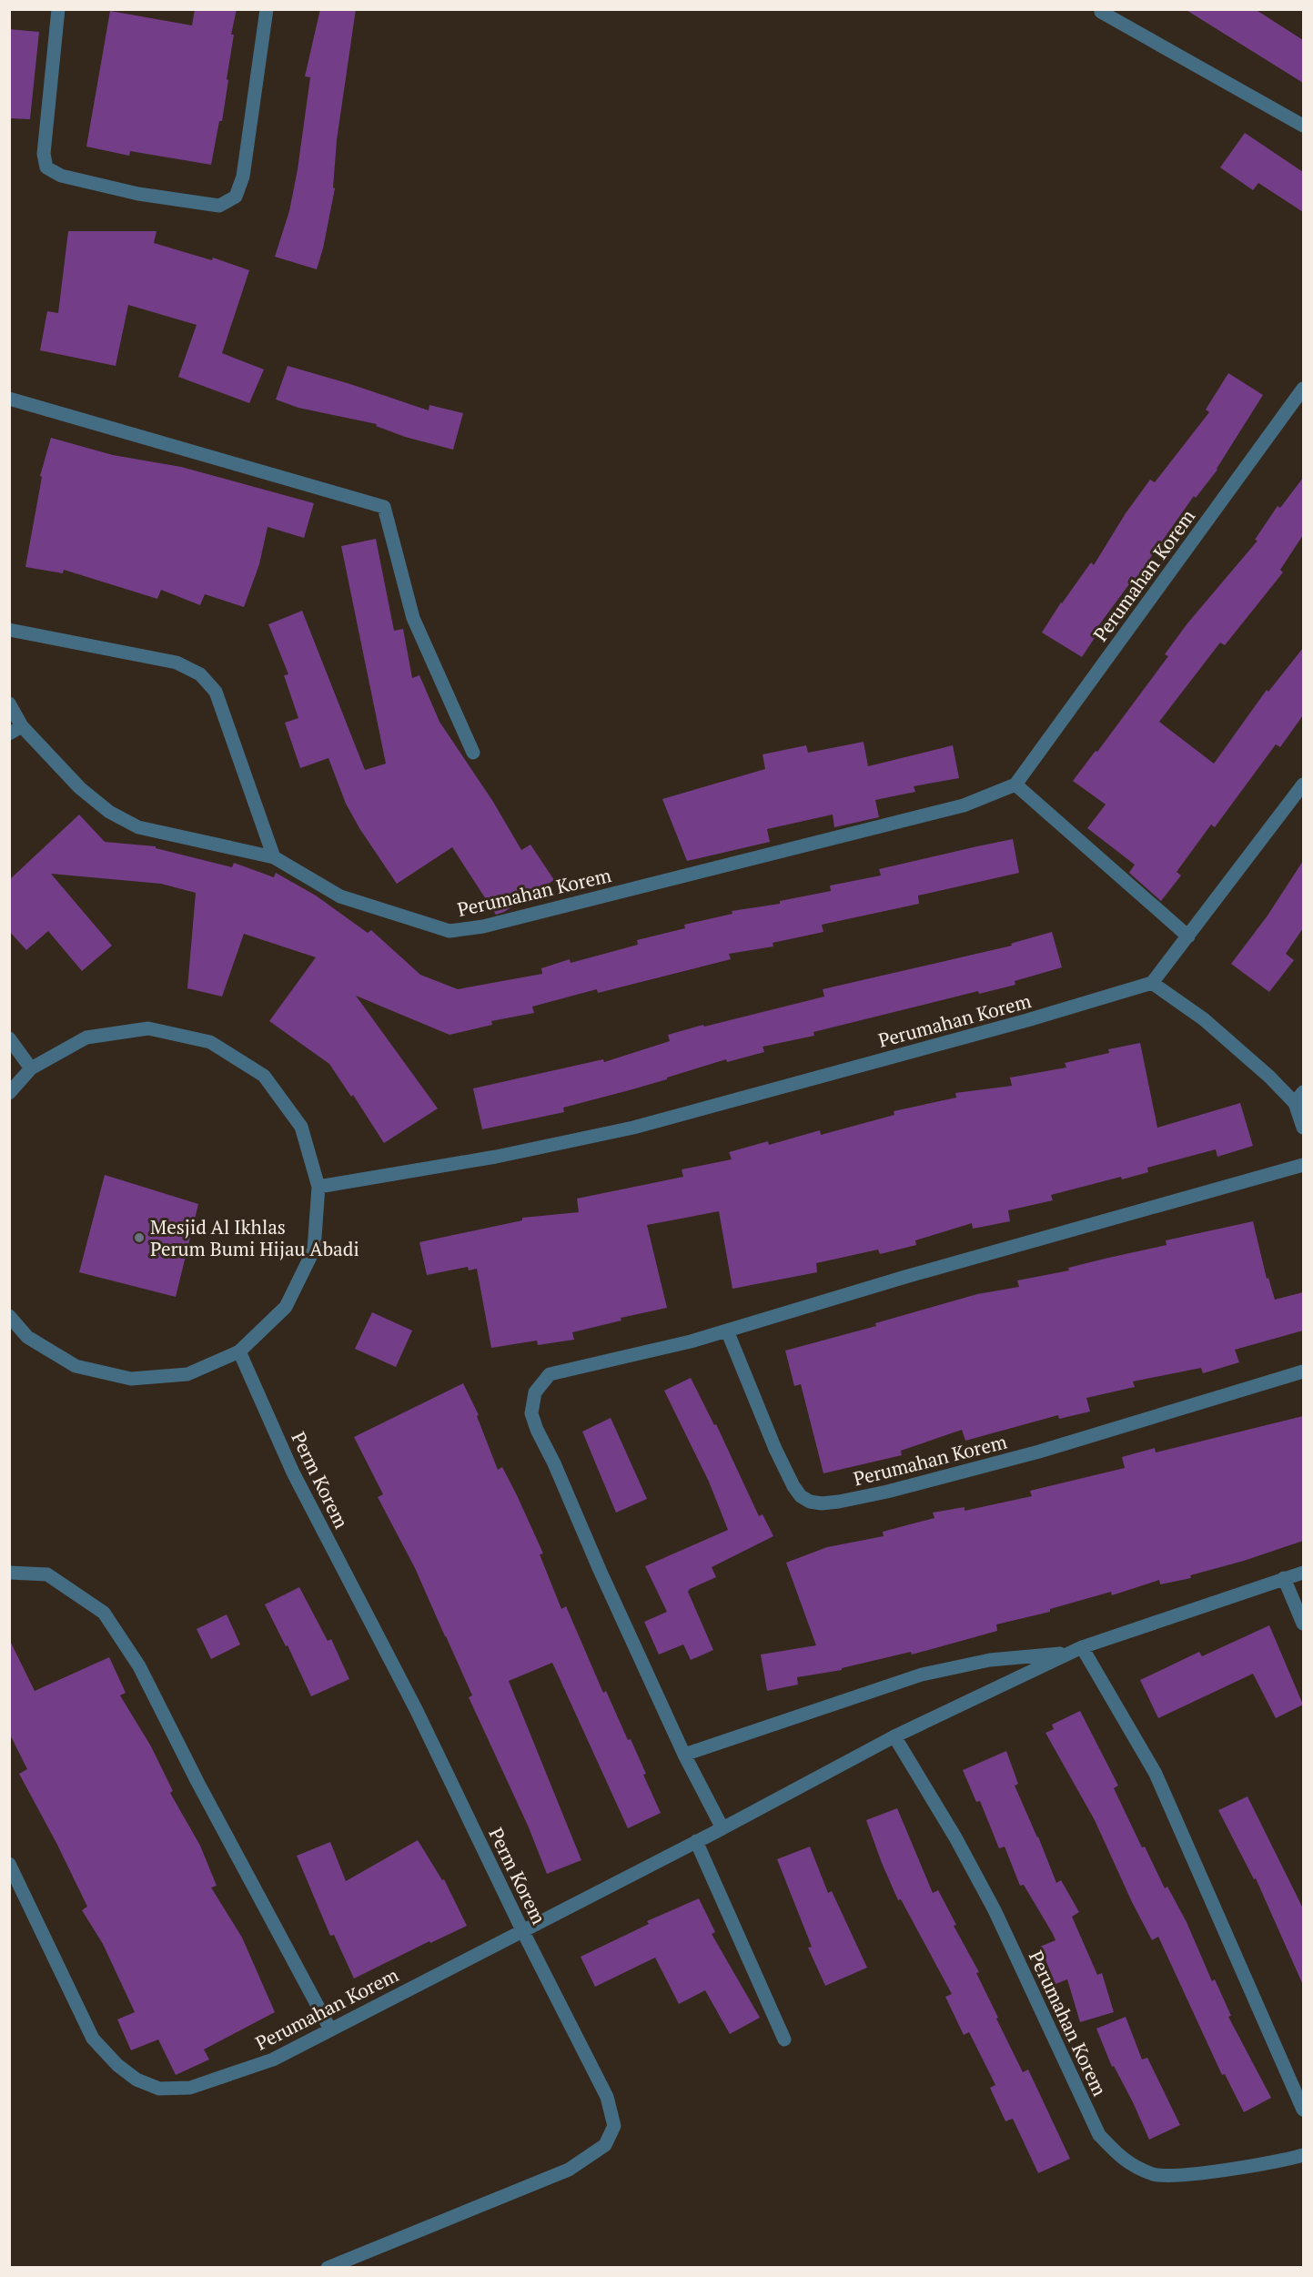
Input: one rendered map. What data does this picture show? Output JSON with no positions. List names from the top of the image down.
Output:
{
  "streets": {
    "street": ["Perumahan Korem", "Perm Korem"]
  },
  "crossings": [
    ["Perumahan Korem", "Perm Korem"]
  ],
  "places": ["Mesjid Al Ikhlas Perum Bumi Hijau Abadi"]
}
